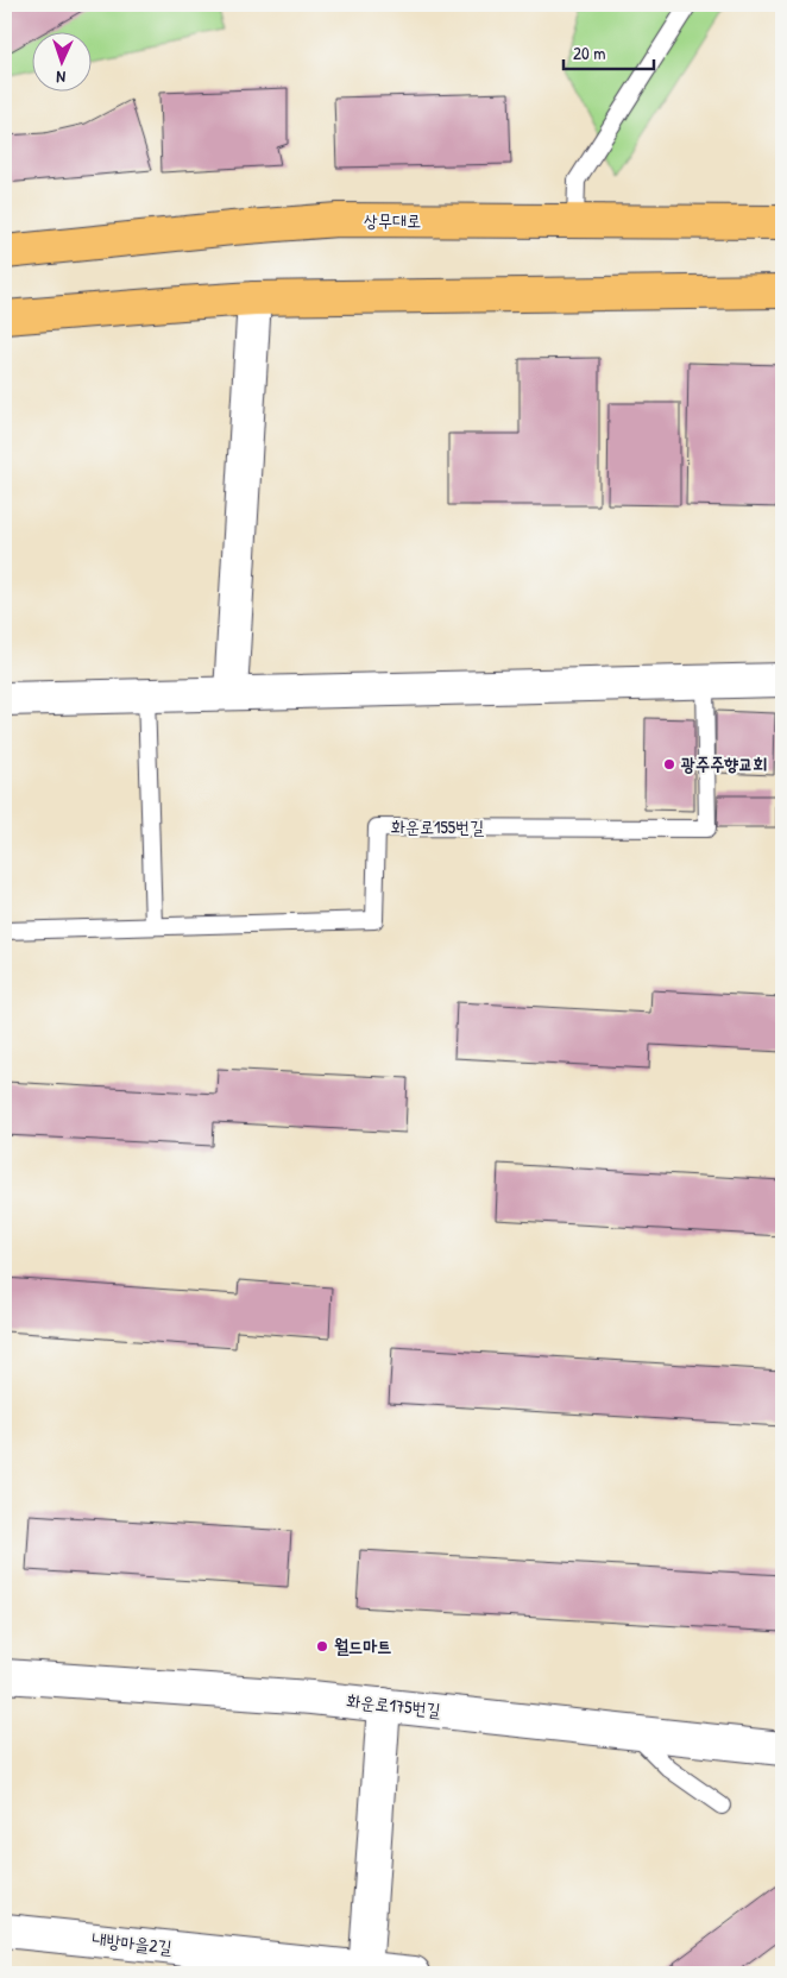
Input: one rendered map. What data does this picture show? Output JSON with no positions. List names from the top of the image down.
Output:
{
  "streets": {
    "main road": ["상무대로"],
    "street": ["화운로175번길", "내방마을2길"],
    "lane": ["화운로155번길"]
  },
  "places": ["광주주향교회", "월드마트"],
  "scale_bar": "20 m",
  "north": "bottom"
}
